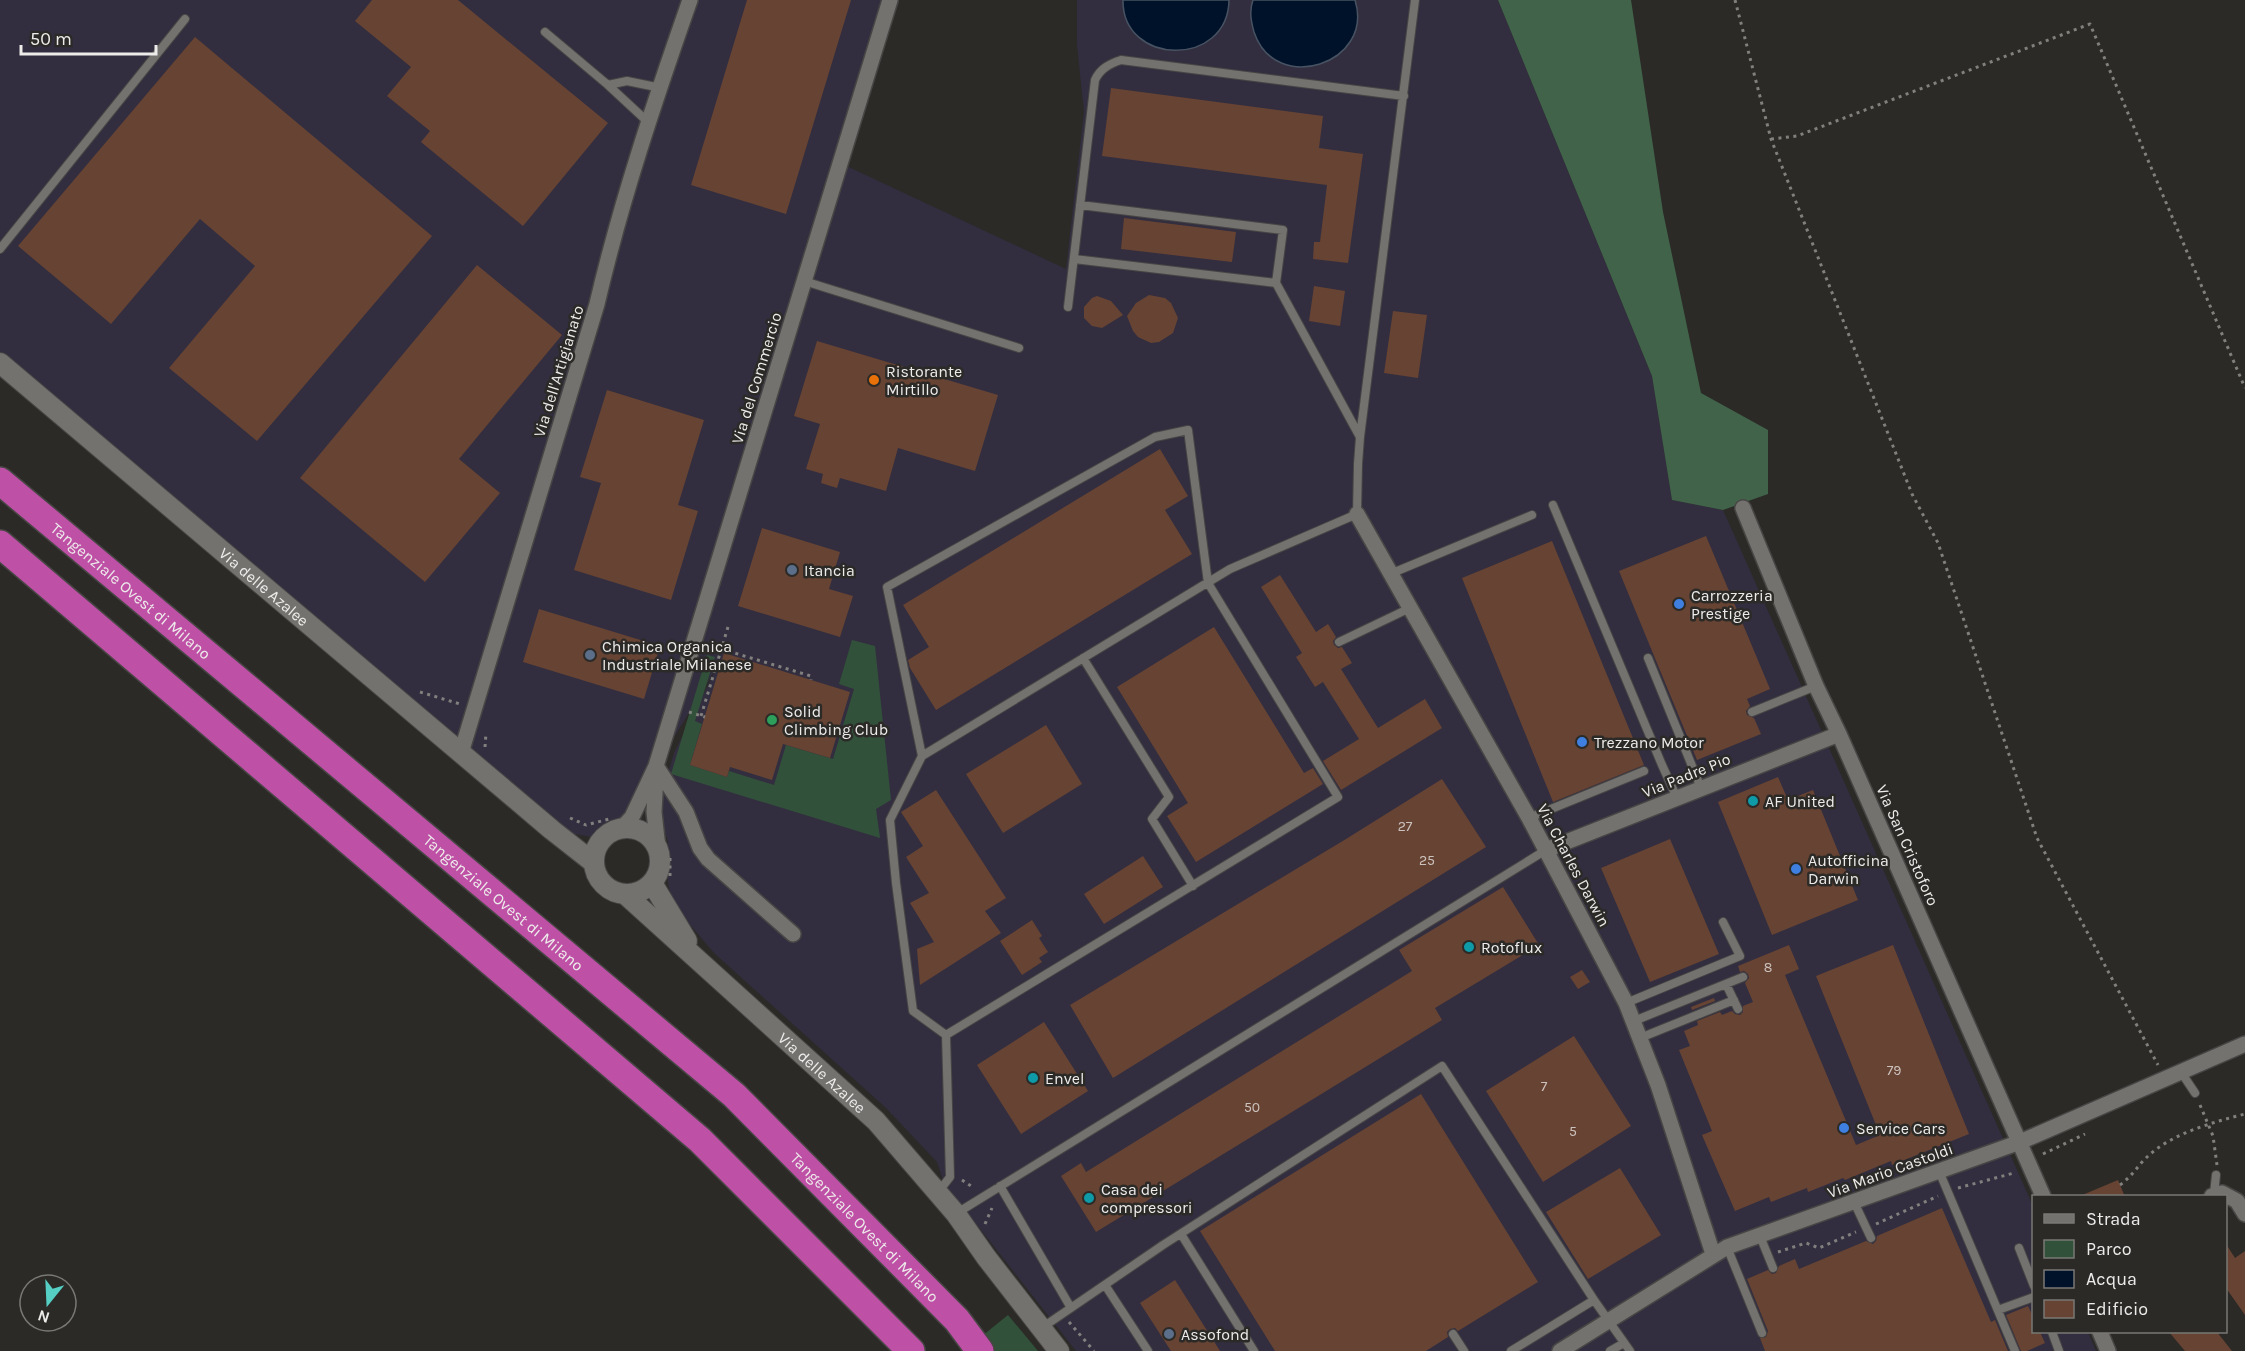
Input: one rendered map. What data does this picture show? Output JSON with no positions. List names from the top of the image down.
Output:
{
  "streets": {
    "highway": ["Tangenziale Ovest di Milano"],
    "street": [
      "Via dell'Artigianato",
      "Via del Commercio",
      "Via delle Azalee",
      "Via Padre Pio",
      "Via San Cristoforo",
      "Via Charles Darwin",
      "Via Mario Castoldi"
    ]
  },
  "crossings": [
    ["Via dell'Artigianato", "Via delle Azalee"],
    ["Via del Commercio", "Via delle Azalee"],
    ["Via Padre Pio", "Via San Cristoforo"],
    ["Via Padre Pio", "Via Charles Darwin"],
    ["Via San Cristoforo", "Via Mario Castoldi"],
    ["Via Charles Darwin", "Via Mario Castoldi"]
  ],
  "places": [
    "Ristorante Mirtillo",
    "Itancia",
    "Carrozzeria Prestige",
    "Chimica Organica Industriale Milanese",
    "Solid Climbing Club",
    "Trezzano Motor",
    "AF United",
    "Autofficina Darwin",
    "Rotoflux",
    "Envel",
    "Service Cars",
    "Casa dei compressori",
    "Assofond"
  ],
  "house_numbers": [
    "27",
    "25",
    "8",
    "79",
    "7",
    "50",
    "5"
  ],
  "legend": [
    "Strada",
    "Parco",
    "Acqua",
    "Edificio"
  ],
  "scale_bar": "50 m",
  "north": "bottom"
}
